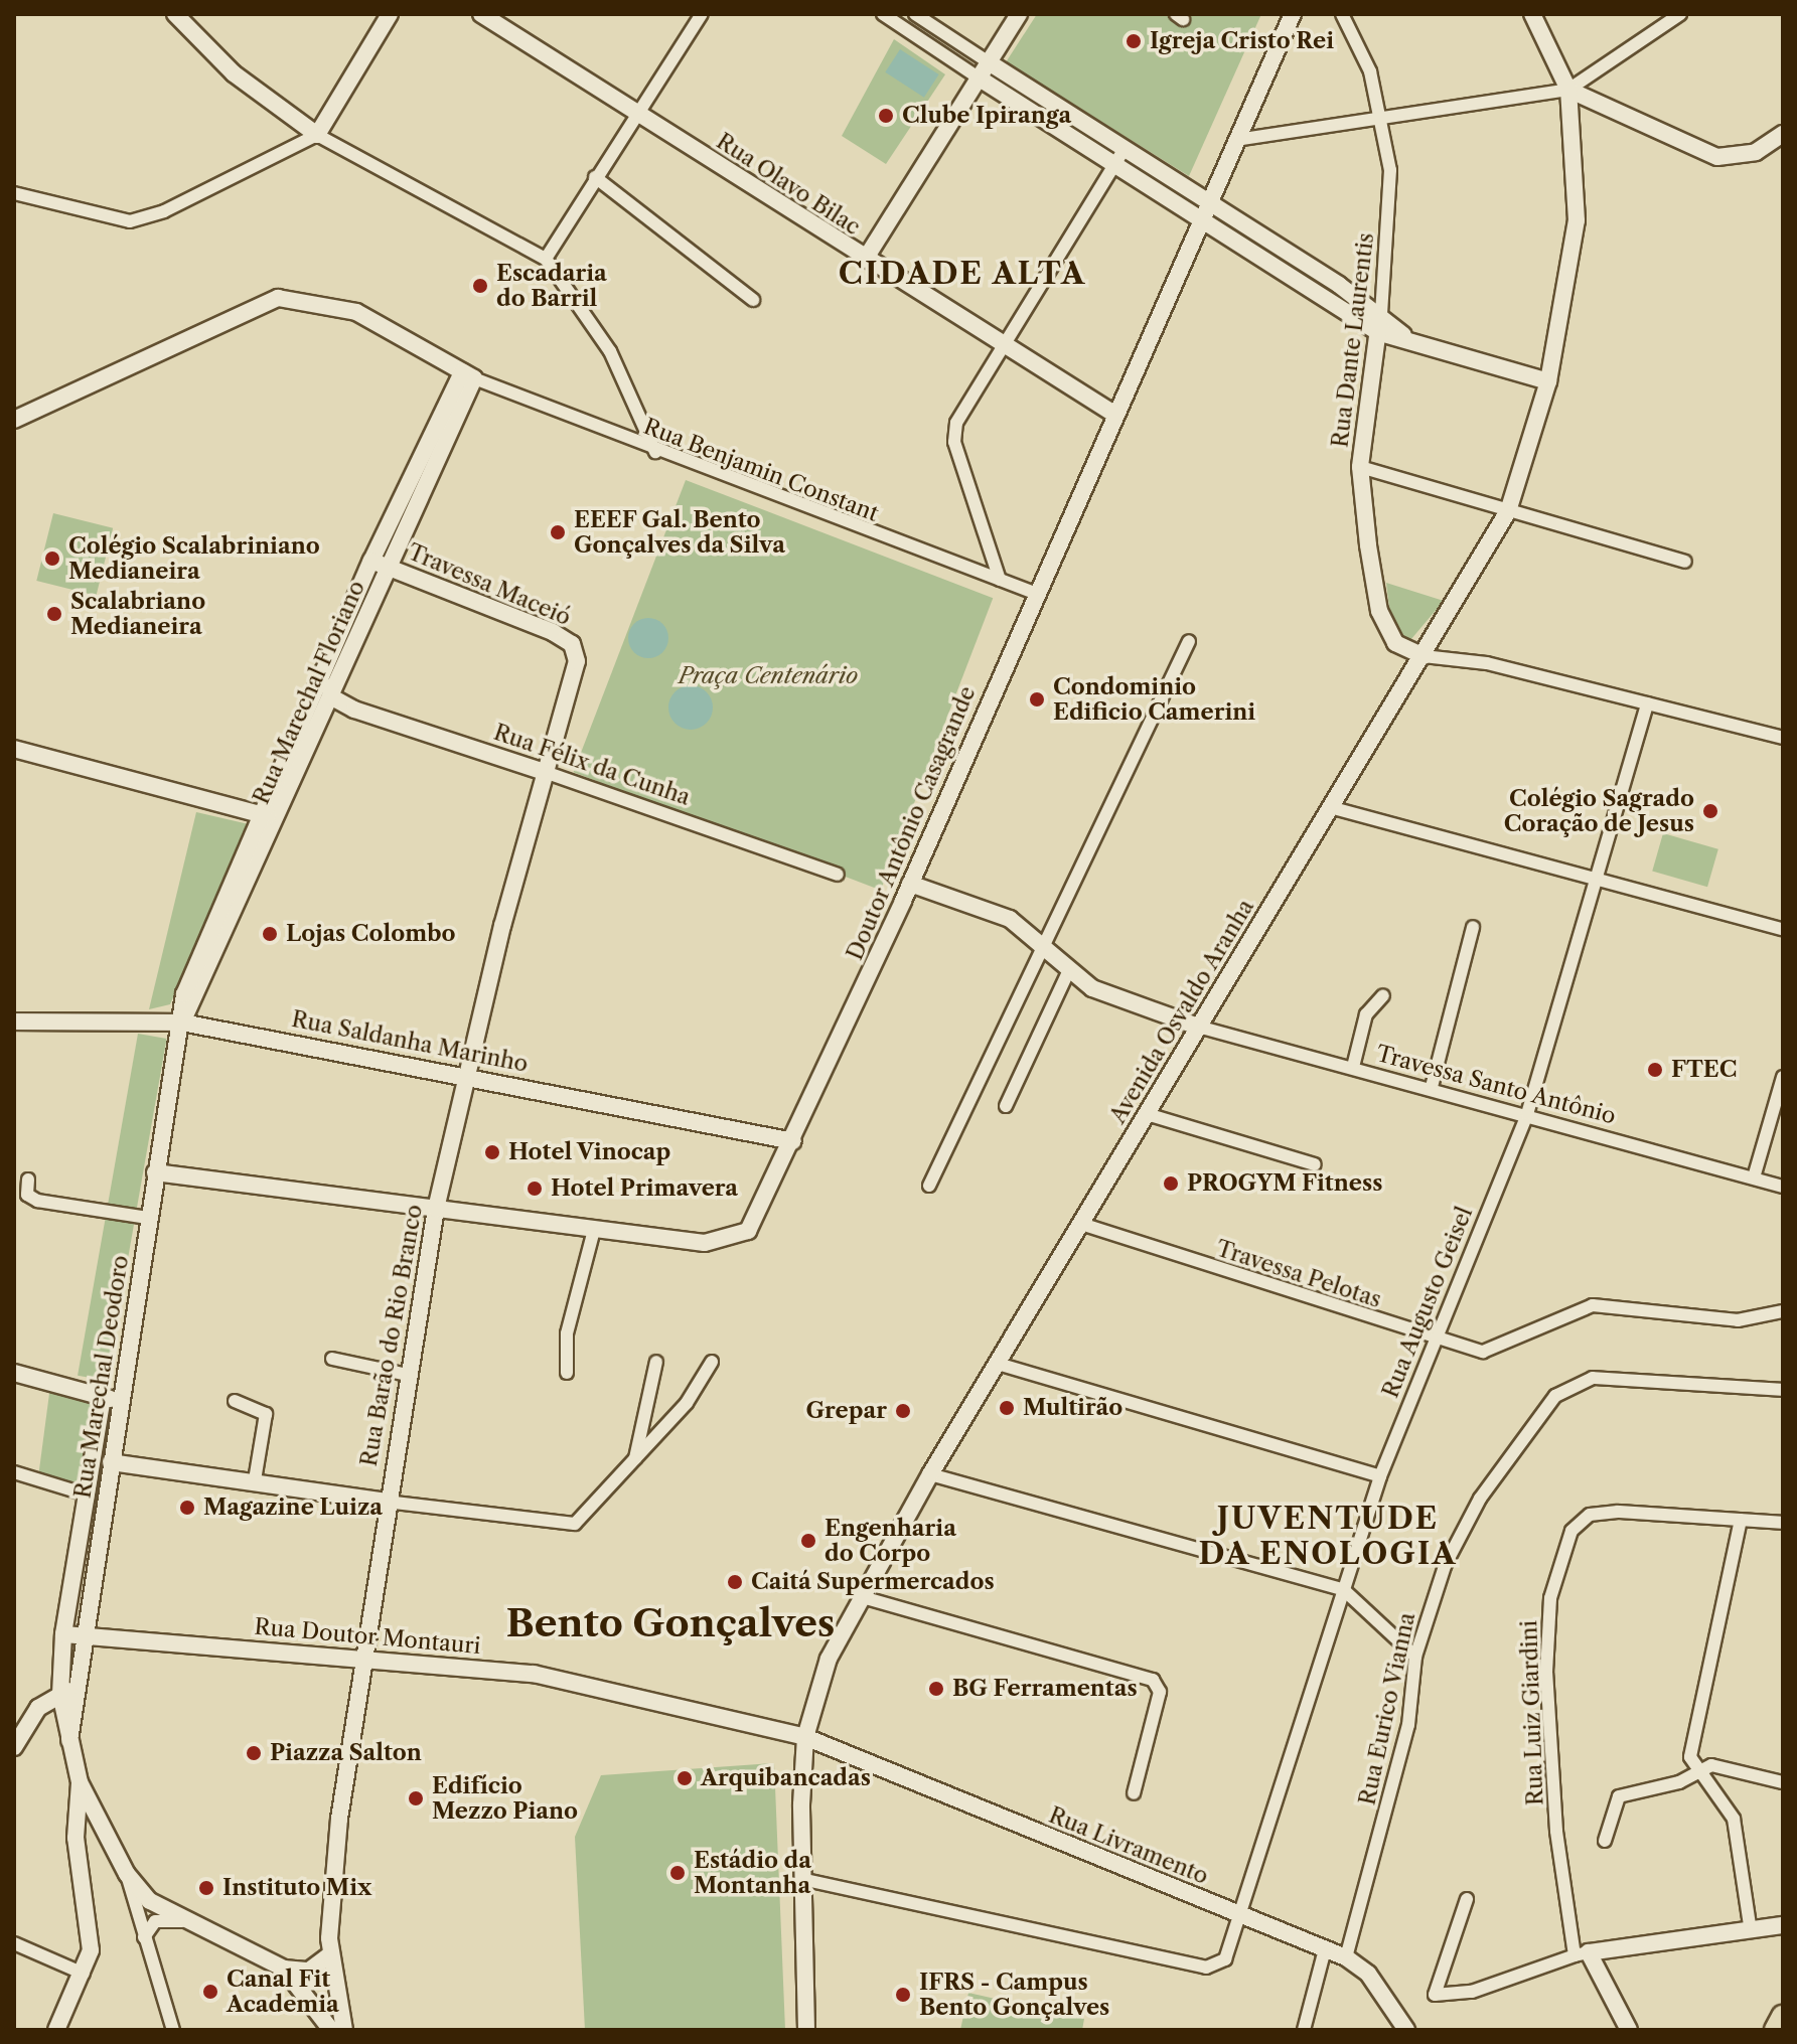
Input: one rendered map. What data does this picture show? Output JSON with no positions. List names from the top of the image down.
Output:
{
  "streets": {
    "main road": [
      "Rua Olavo Bilac",
      "Rua Dante Laurentis",
      "Travessa Maceió",
      "Rua Marechal Floriano",
      "Rua Félix da Cunha",
      "Doutor Antônio Casagrande",
      "Avenida Osvaldo Aranha",
      "Rua Saldanha Marinho",
      "Rua Barão do Rio Branco",
      "Rua Marechal Deodoro",
      "Rua Doutor Montauri",
      "Rua Livramento"
    ],
    "street": [
      "Rua Benjamin Constant",
      "Travessa Santo Antônio",
      "Travessa Pelotas",
      "Rua Augusto Geisel",
      "Rua Eurico Vianna",
      "Rua Luiz Giardini"
    ]
  },
  "crossings": [
    ["Rua Olavo Bilac", "Doutor Antônio Casagrande"],
    ["Rua Dante Laurentis", "Avenida Osvaldo Aranha"],
    ["Rua Benjamin Constant", "Rua Marechal Floriano"],
    ["Rua Benjamin Constant", "Doutor Antônio Casagrande"],
    ["Travessa Maceió", "Rua Marechal Floriano"],
    ["Travessa Maceió", "Rua Barão do Rio Branco"],
    ["Rua Marechal Floriano", "Rua Félix da Cunha"],
    ["Rua Marechal Floriano", "Rua Saldanha Marinho"],
    ["Rua Marechal Floriano", "Rua Marechal Deodoro"],
    ["Rua Félix da Cunha", "Rua Barão do Rio Branco"],
    ["Doutor Antônio Casagrande", "Rua Saldanha Marinho"],
    ["Avenida Osvaldo Aranha", "Travessa Santo Antônio"],
    ["Avenida Osvaldo Aranha", "Travessa Pelotas"],
    ["Avenida Osvaldo Aranha", "Rua Augusto Geisel"],
    ["Avenida Osvaldo Aranha", "Rua Doutor Montauri"],
    ["Avenida Osvaldo Aranha", "Rua Livramento"],
    ["Rua Saldanha Marinho", "Rua Barão do Rio Branco"],
    ["Rua Saldanha Marinho", "Rua Marechal Deodoro"],
    ["Travessa Santo Antônio", "Rua Augusto Geisel"],
    ["Travessa Pelotas", "Rua Augusto Geisel"],
    ["Rua Augusto Geisel", "Rua Livramento"],
    ["Rua Barão do Rio Branco", "Rua Doutor Montauri"],
    ["Rua Marechal Deodoro", "Rua Doutor Montauri"],
    ["Rua Doutor Montauri", "Rua Livramento"],
    ["Rua Eurico Vianna", "Rua Livramento"]
  ],
  "districts": ["CIDADE ALTA", "JUVENTUDE DA ENOLOGIA", "Bento Gonçalves"],
  "parks": ["Praça Centenário"],
  "places": [
    "Igreja Cristo Rei",
    "Clube Ipiranga",
    "Escadaria do Barril",
    "EEEF Gal. Bento Gonçalves da Silva",
    "Colégio Scalabriniano Medianeira",
    "Scalabriano Medianeira",
    "Condominio Edificio Camerini",
    "Colégio Sagrado Coração de Jesus",
    "Lojas Colombo",
    "FTEC",
    "Hotel Vinocap",
    "PROGYM Fitness",
    "Hotel Primavera",
    "Multirão",
    "Grepar",
    "Magazine Luiza",
    "Engenharia do Corpo",
    "Caitá Supermercados",
    "BG Ferramentas",
    "Piazza Salton",
    "Arquibancadas",
    "Edifício Mezzo Piano",
    "Estádio da Montanha",
    "Instituto Mix",
    "Canal Fit Academia",
    "IFRS - Campus Bento Gonçalves"
  ]
}
